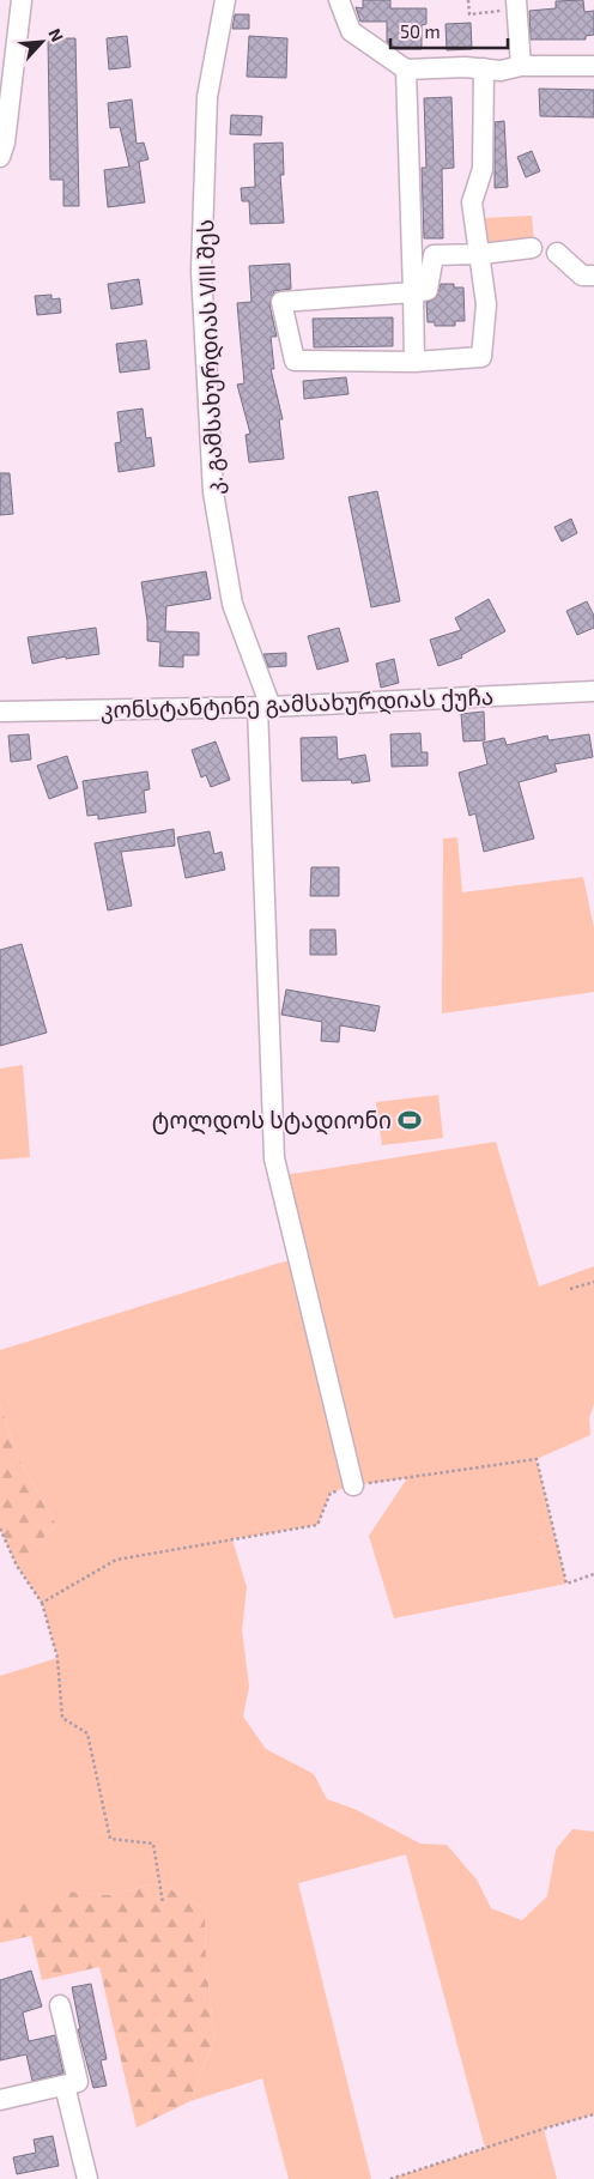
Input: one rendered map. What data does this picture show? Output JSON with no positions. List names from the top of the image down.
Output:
{
  "streets": {
    "street": ["კ. გამსახურდიას VIII შეს", "კონსტანტინე გამსახურდიას ქუჩა"]
  },
  "crossings": [
    ["კ. გამსახურდიას VIII შეს", "კონსტანტინე გამსახურდიას ქუჩა"]
  ],
  "places": {
    "sports": ["ტოლდოს სტადიონი"]
  },
  "scale_bar": "50 m",
  "north": "top right"
}
